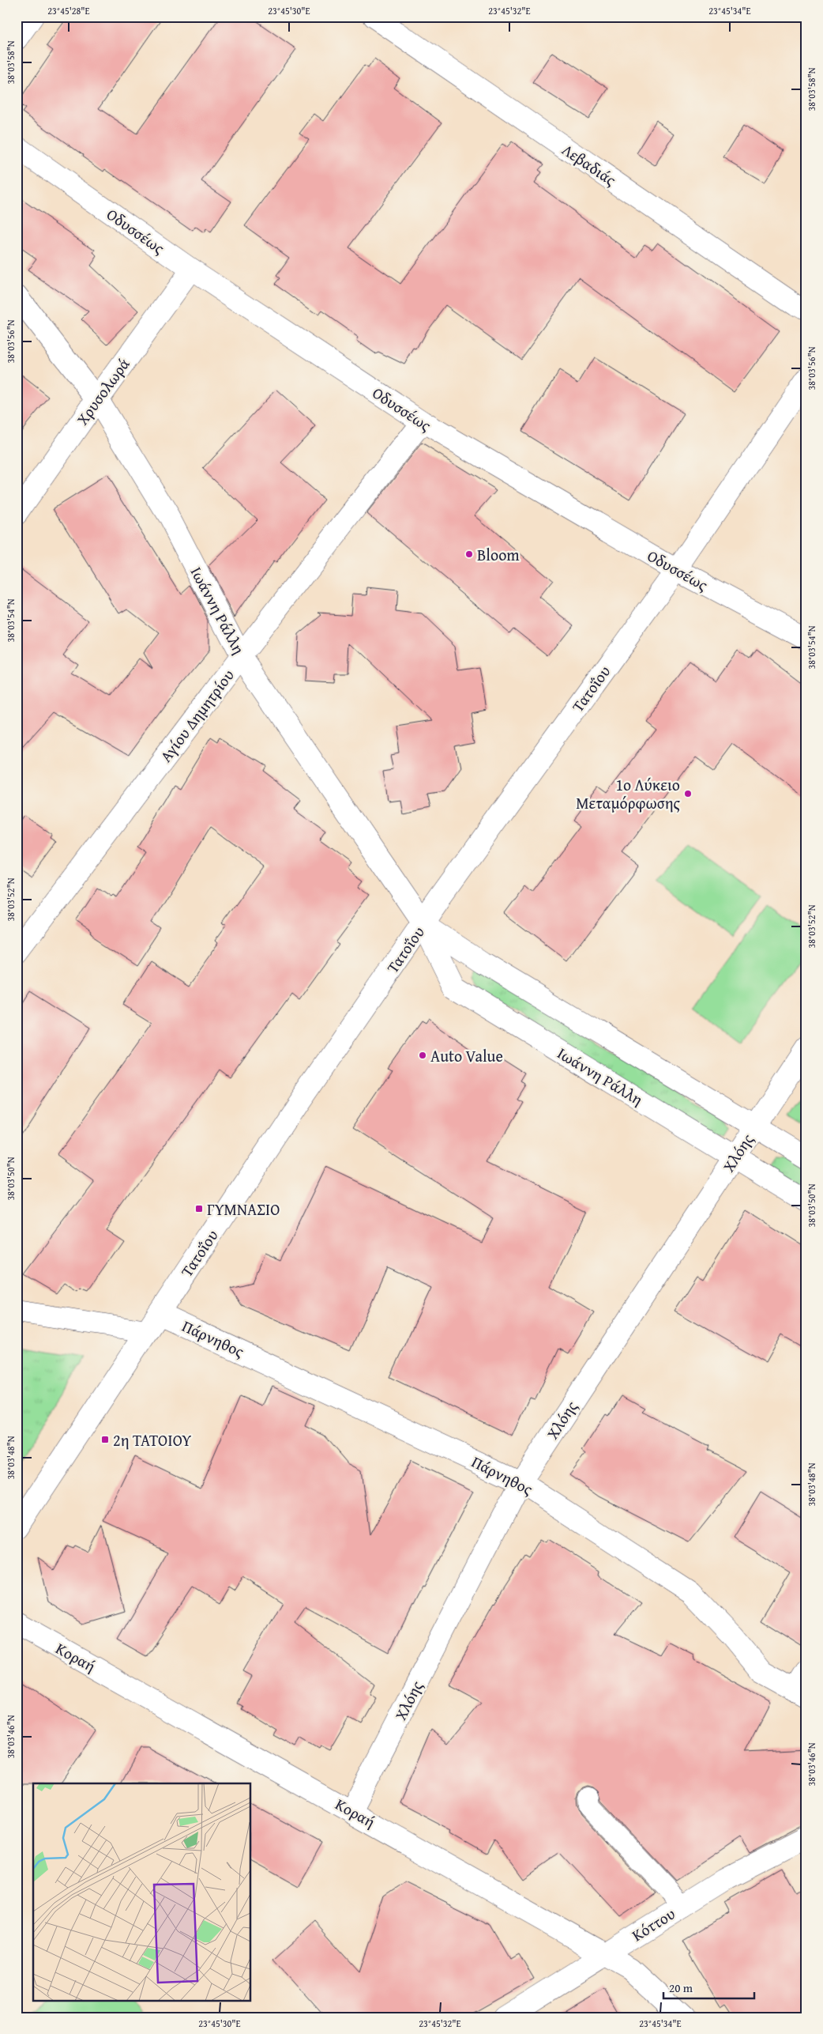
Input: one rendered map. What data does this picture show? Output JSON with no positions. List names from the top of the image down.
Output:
{
  "streets": {
    "street": [
      "Λεβαδιάς",
      "Οδυσσέως",
      "Χρυσολωρά",
      "Ιωάννη Ράλλη",
      "Τατοΐου",
      "Αγίου Δημητρίου",
      "Χλόης",
      "Πάρνηθος",
      "Κοραή",
      "Κόττου"
    ]
  },
  "crossings": [
    ["Οδυσσέως", "Χρυσολωρά"],
    ["Οδυσσέως", "Τατοΐου"],
    ["Οδυσσέως", "Αγίου Δημητρίου"],
    ["Χρυσολωρά", "Ιωάννη Ράλλη"],
    ["Ιωάννη Ράλλη", "Τατοΐου"],
    ["Ιωάννη Ράλλη", "Αγίου Δημητρίου"],
    ["Ιωάννη Ράλλη", "Χλόης"],
    ["Τατοΐου", "Πάρνηθος"],
    ["Χλόης", "Πάρνηθος"],
    ["Χλόης", "Κοραή"],
    ["Κοραή", "Κόττου"]
  ],
  "places": {
    "other": ["Bloom", "1ο Λύκειο Μεταμόρφωσης", "Auto Value"],
    "transit": ["ΓΥΜΝΑΣΙΟ", "2η ΤΑΤΟΙΟΥ"]
  },
  "scale_bar": "20 m",
  "coordinates": [
    "23°45'28\"E",
    "23°45'30\"E",
    "23°45'32\"E",
    "23°45'34\"E",
    "38°03'58\"N",
    "38°03'56\"N",
    "38°03'54\"N",
    "38°03'52\"N",
    "38°03'50\"N",
    "38°03'48\"N",
    "38°03'46\"N"
  ]
}
